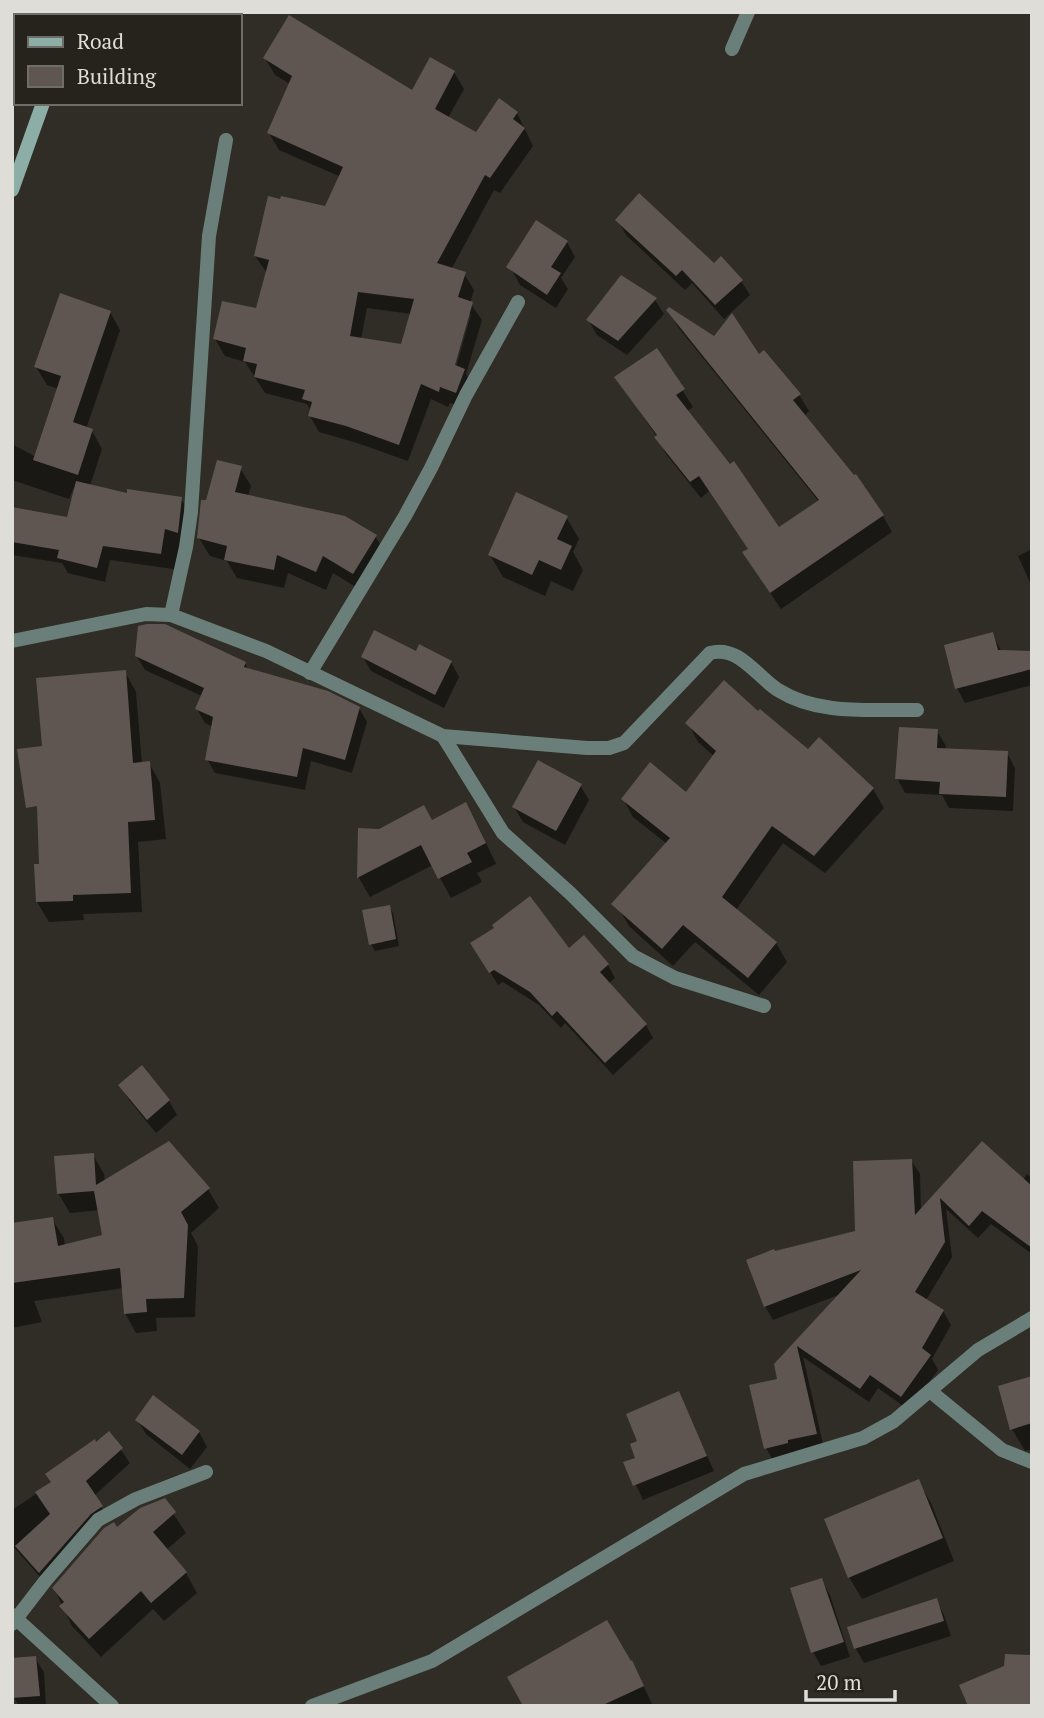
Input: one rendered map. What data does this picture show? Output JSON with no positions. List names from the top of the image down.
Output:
{
  "legend": ["Road", "Building"],
  "scale_bar": "20 m"
}
